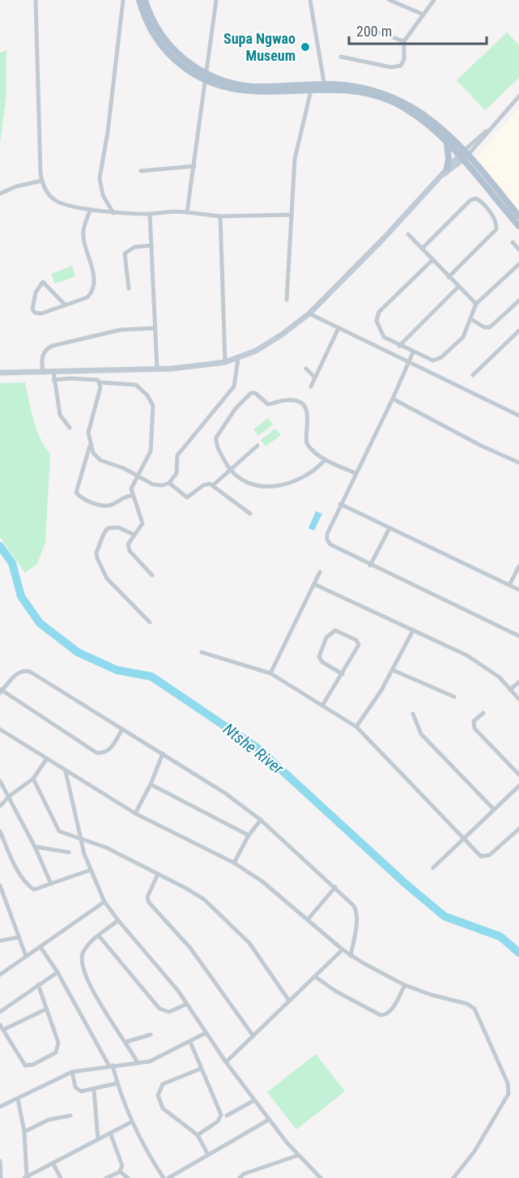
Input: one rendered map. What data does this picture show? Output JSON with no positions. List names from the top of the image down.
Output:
{
  "water": ["Ntshe River"],
  "places": ["Supa Ngwao Museum"],
  "scale_bar": "200 m"
}
